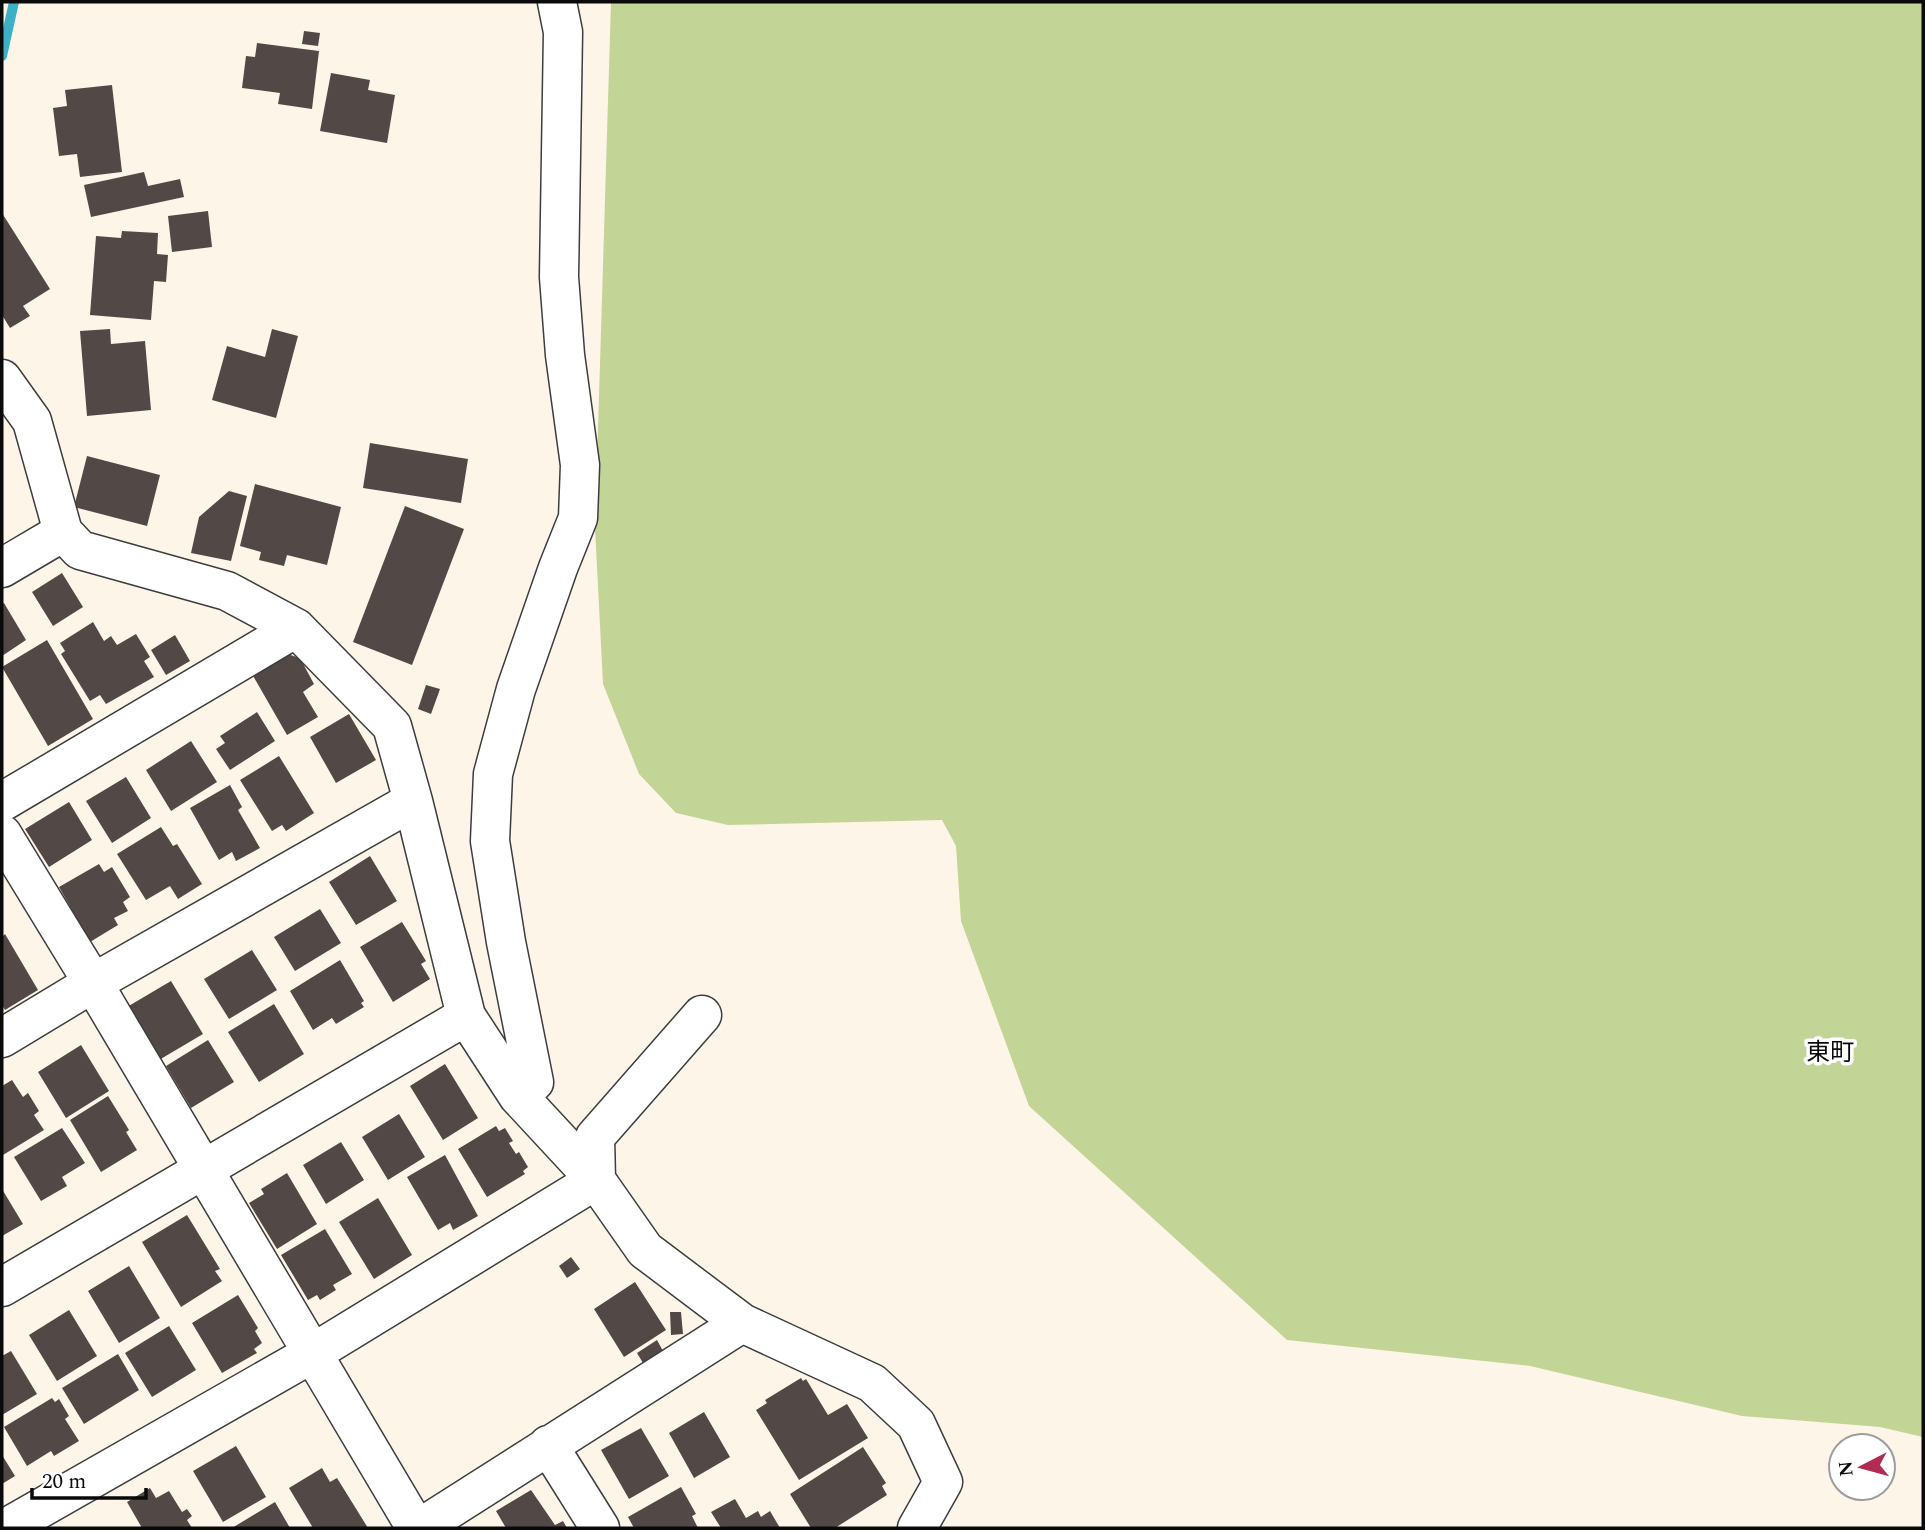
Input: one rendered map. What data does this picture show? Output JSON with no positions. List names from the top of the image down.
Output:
{
  "districts": ["東町"],
  "scale_bar": "20 m",
  "north": "left"
}
